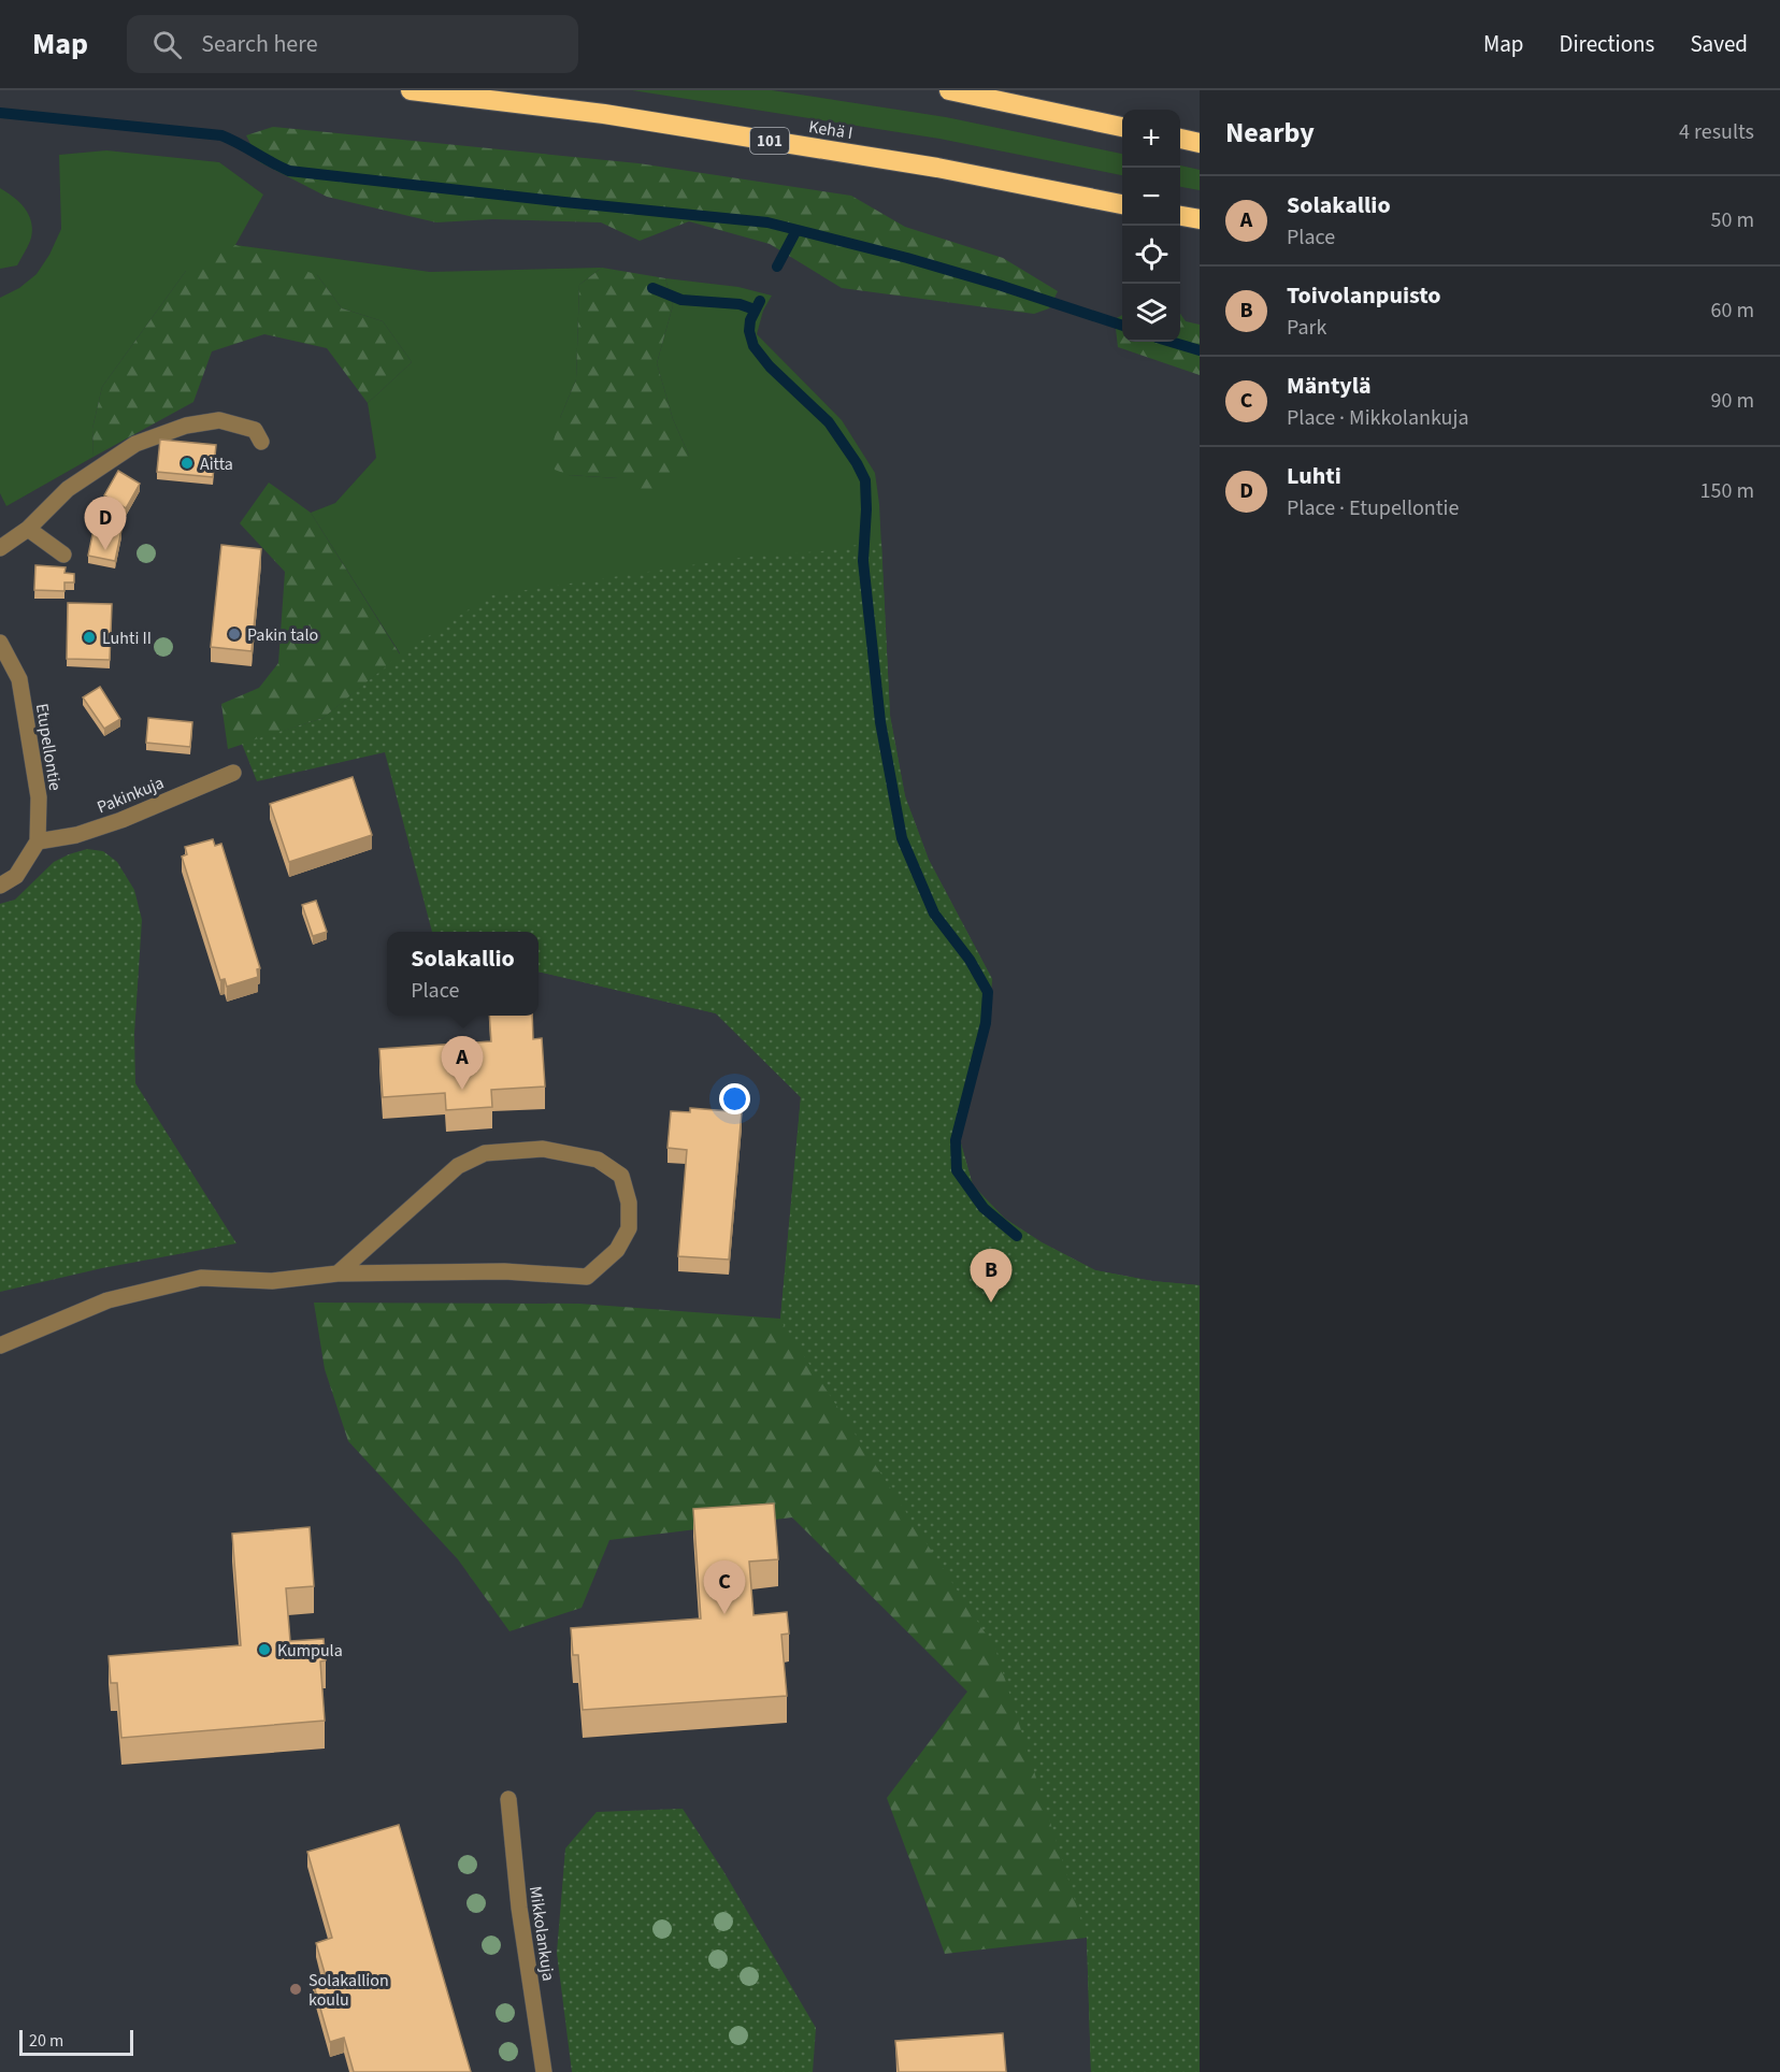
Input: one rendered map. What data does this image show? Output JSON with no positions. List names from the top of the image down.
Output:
{
  "streets": {
    "highway": ["Kehä I", "101"],
    "street": ["Etupellontie", "Pakinkuja", "Mikkolankuja"]
  },
  "crossings": [
    ["Etupellontie", "Pakinkuja"]
  ],
  "places": [
    "Aitta",
    "Pakin talo",
    "Luhti II",
    "Kumpula",
    "Solakallion koulu"
  ],
  "scale_bar": "20 m",
  "page": {
    "header": "Map",
    "search": "Search here",
    "nav": ["Map", "Directions", "Saved"],
    "heading": ["Nearby", "4 results"],
    "map_buttons": ["+", "−"],
    "list": [
      {
        "mark": "A",
        "name": "Solakallio",
        "note": "Place",
        "value": "50 m"
      },
      {
        "mark": "B",
        "name": "Toivolanpuisto",
        "note": "Park",
        "value": "60 m"
      },
      {
        "mark": "C",
        "name": "Mäntylä",
        "note": "Place · Mikkolankuja",
        "value": "90 m"
      },
      {
        "mark": "D",
        "name": "Luhti",
        "note": "Place · Etupellontie",
        "value": "150 m"
      }
    ],
    "pins": [
      "D",
      "A",
      "B",
      "C"
    ],
    "popup": ["Solakallio", "Place"],
    "scale": "20 m"
  }
}
